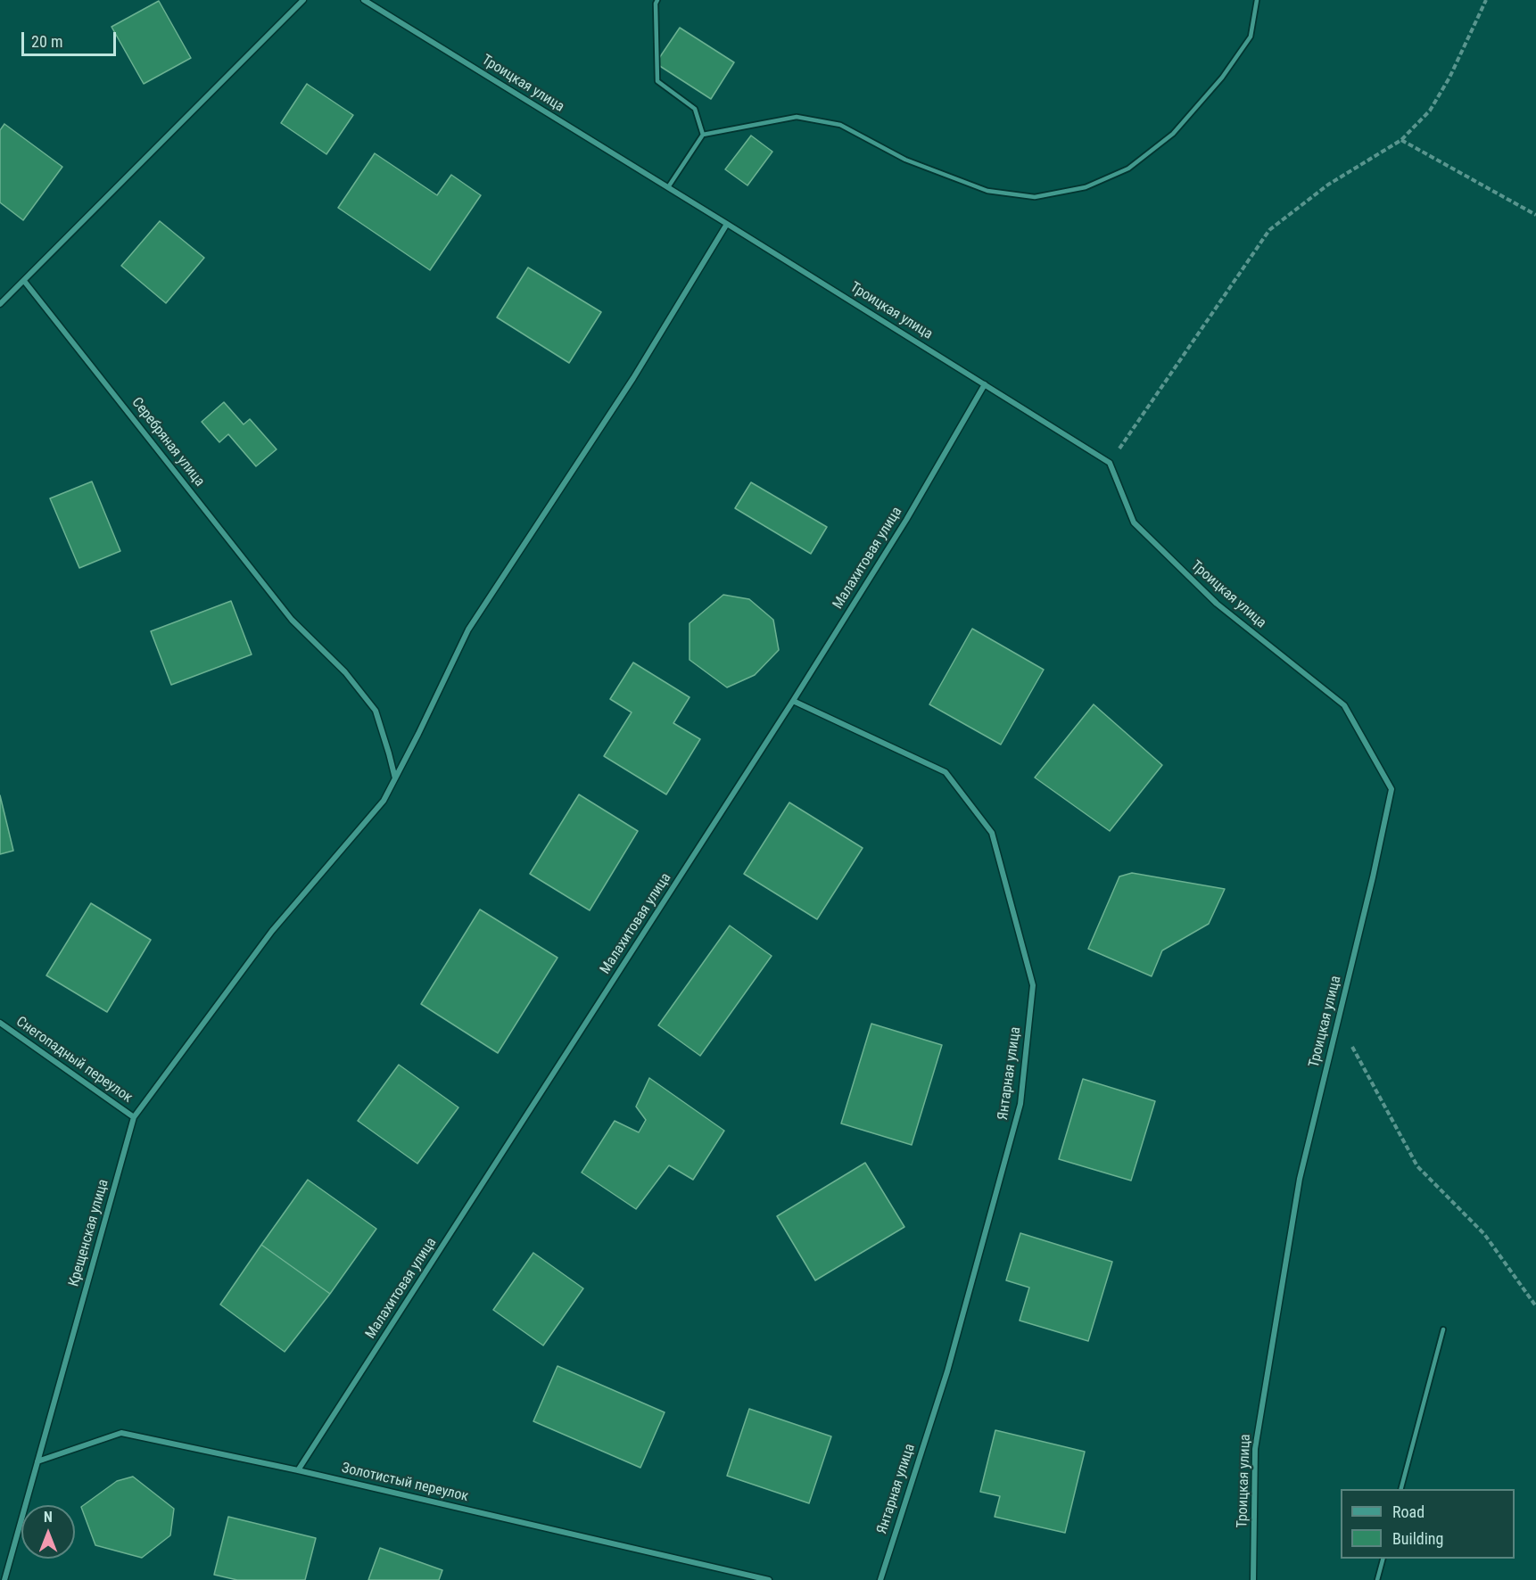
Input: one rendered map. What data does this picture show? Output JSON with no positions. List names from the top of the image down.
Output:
{
  "streets": {
    "street": [
      "Троицкая улица",
      "Серебряная улица",
      "Малахитовая улица",
      "Снегопадный переулок",
      "Янтарная улица",
      "Крещенская улица",
      "Золотистый переулок"
    ]
  },
  "crossings": [
    ["Троицкая улица", "Малахитовая улица"],
    ["Троицкая улица", "Крещенская улица"],
    ["Серебряная улица", "Крещенская улица"],
    ["Малахитовая улица", "Янтарная улица"],
    ["Малахитовая улица", "Золотистый переулок"],
    ["Снегопадный переулок", "Крещенская улица"],
    ["Крещенская улица", "Золотистый переулок"]
  ],
  "legend": ["Road", "Building"],
  "scale_bar": "20 m",
  "north": "top"
}
